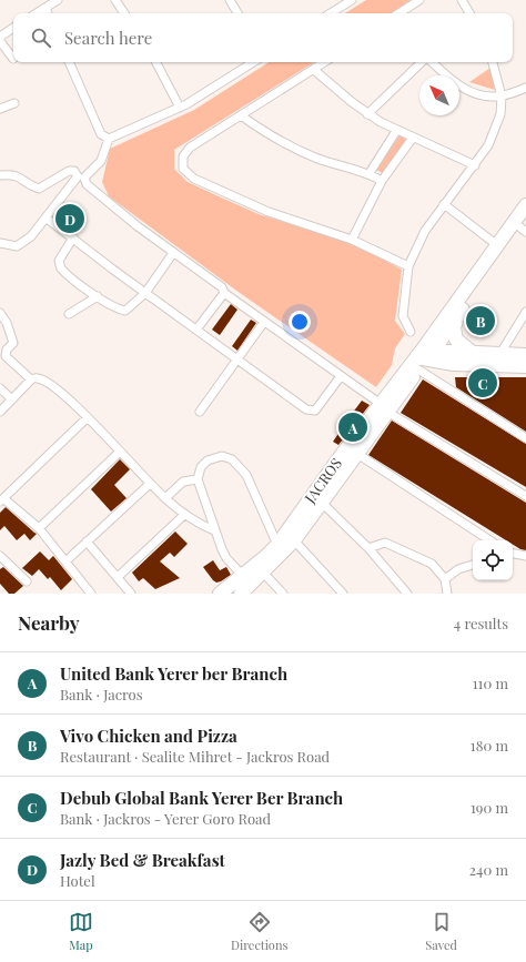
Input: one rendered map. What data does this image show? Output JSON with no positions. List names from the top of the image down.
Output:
{
  "streets": {
    "main road": ["JACROS"]
  },
  "north": "top left",
  "page": {
    "search": "Search here",
    "pins": [
      "D",
      "B",
      "C",
      "A"
    ],
    "heading": ["Nearby", "4 results"],
    "list": [
      {
        "mark": "A",
        "name": "United Bank Yerer ber Branch",
        "note": "Bank · Jacros",
        "value": "110 m"
      },
      {
        "mark": "B",
        "name": "Vivo Chicken and Pizza",
        "note": "Restaurant · Sealite Mihret - Jackros Road",
        "value": "180 m"
      },
      {
        "mark": "C",
        "name": "Debub Global Bank Yerer Ber Branch",
        "note": "Bank · Jackros - Yerer Goro Road",
        "value": "190 m"
      },
      {
        "mark": "D",
        "name": "Jazly Bed & Breakfast",
        "note": "Hotel",
        "value": "240 m"
      }
    ],
    "nav": ["Map", "Directions", "Saved"]
  }
}
